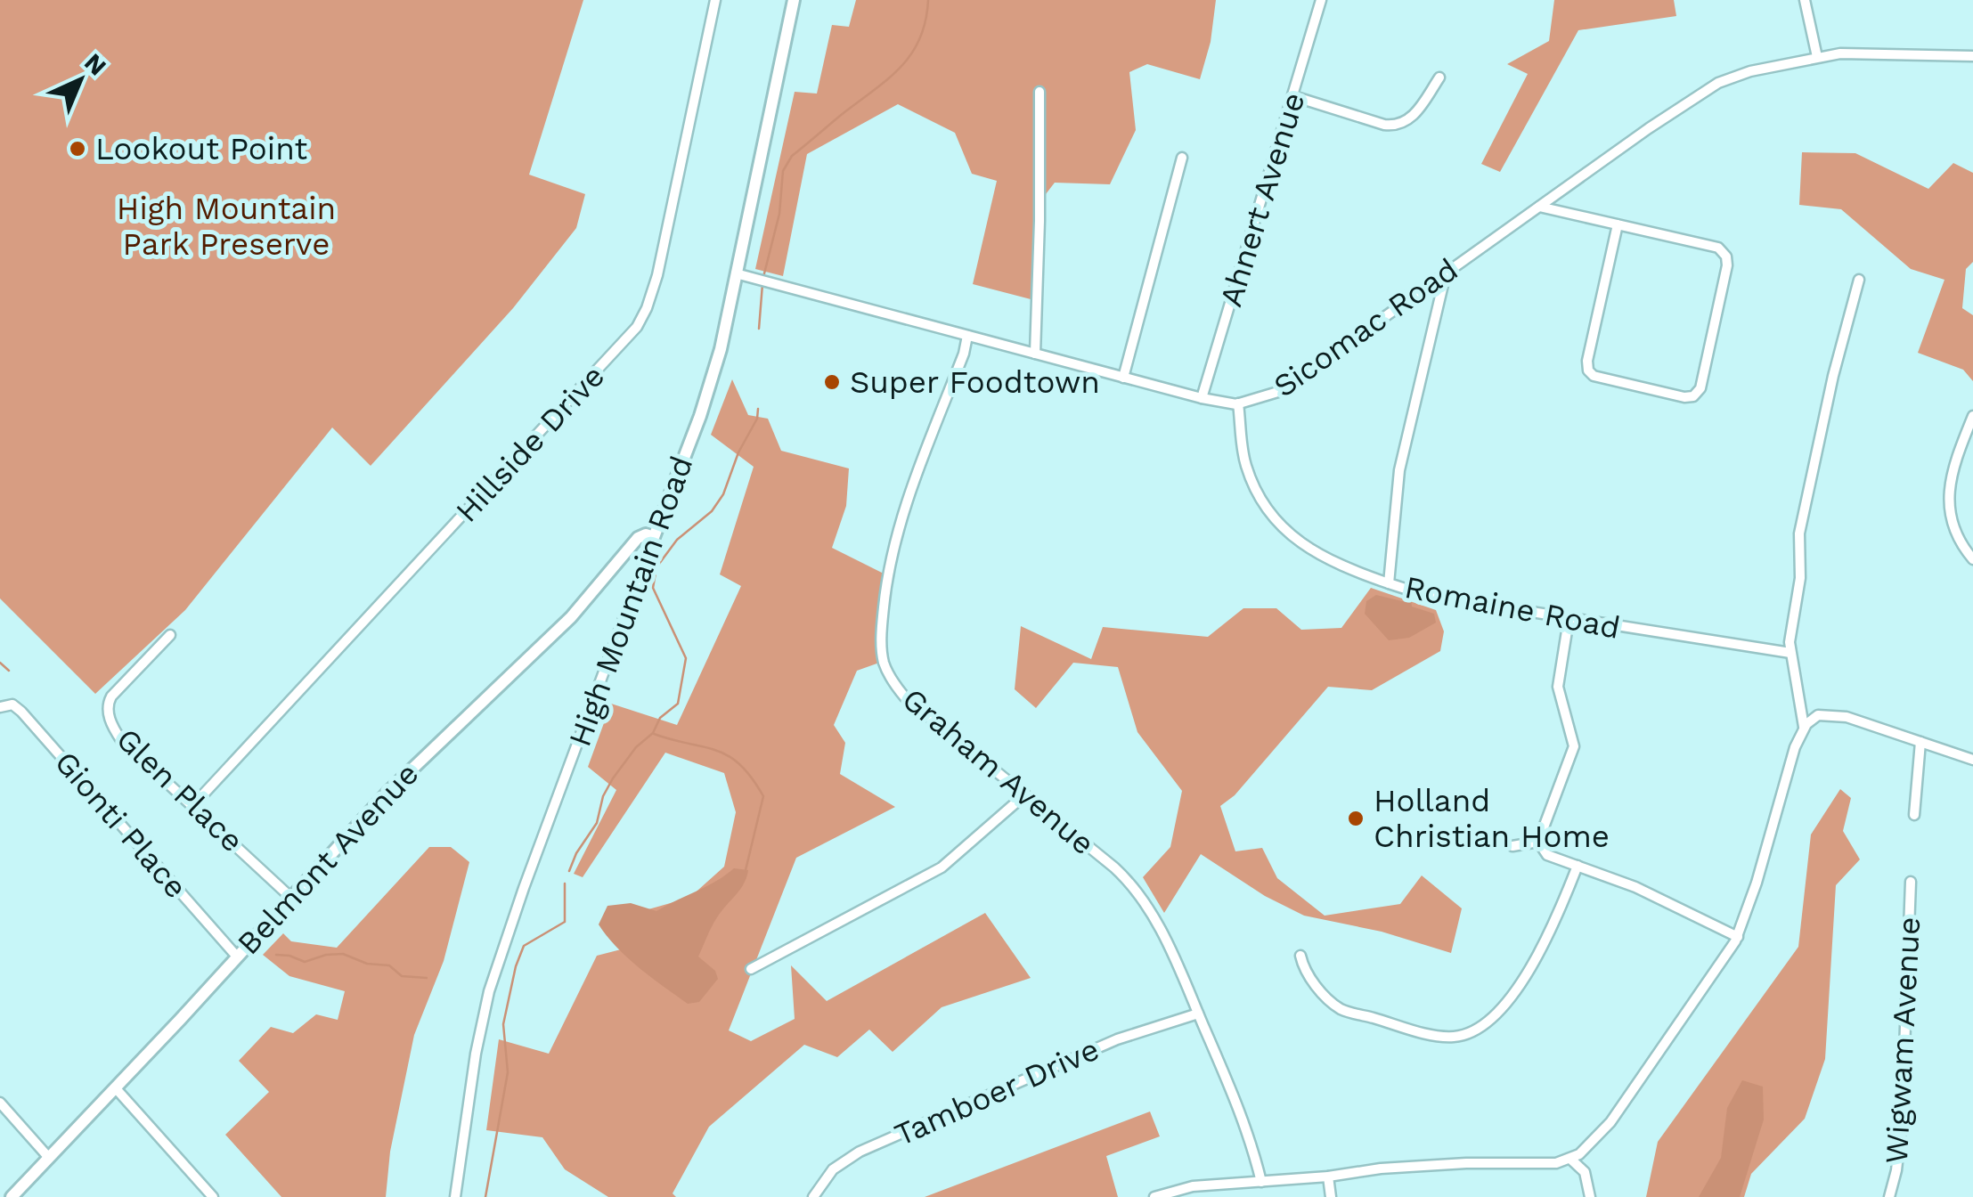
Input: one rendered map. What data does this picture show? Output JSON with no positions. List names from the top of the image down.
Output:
{
  "streets": {
    "main road": ["High Mountain Road", "Belmont Avenue"],
    "street": [
      "Ahnert Avenue",
      "Sicomac Road",
      "Hillside Drive",
      "Romaine Road",
      "Graham Avenue",
      "Glen Place",
      "Gionti Place",
      "Wigwam Avenue",
      "Tamboer Drive"
    ]
  },
  "crossings": [
    ["Ahnert Avenue", "Sicomac Road"],
    ["Sicomac Road", "High Mountain Road"],
    ["Sicomac Road", "Romaine Road"],
    ["Sicomac Road", "Graham Avenue"],
    ["Hillside Drive", "Glen Place"],
    ["High Mountain Road", "Belmont Avenue"],
    ["Graham Avenue", "Tamboer Drive"],
    ["Glen Place", "Belmont Avenue"],
    ["Gionti Place", "Belmont Avenue"]
  ],
  "parks": ["High Mountain Park Preserve"],
  "places": ["Lookout Point", "Super Foodtown", "Holland Christian Home"],
  "north": "top right"
}
